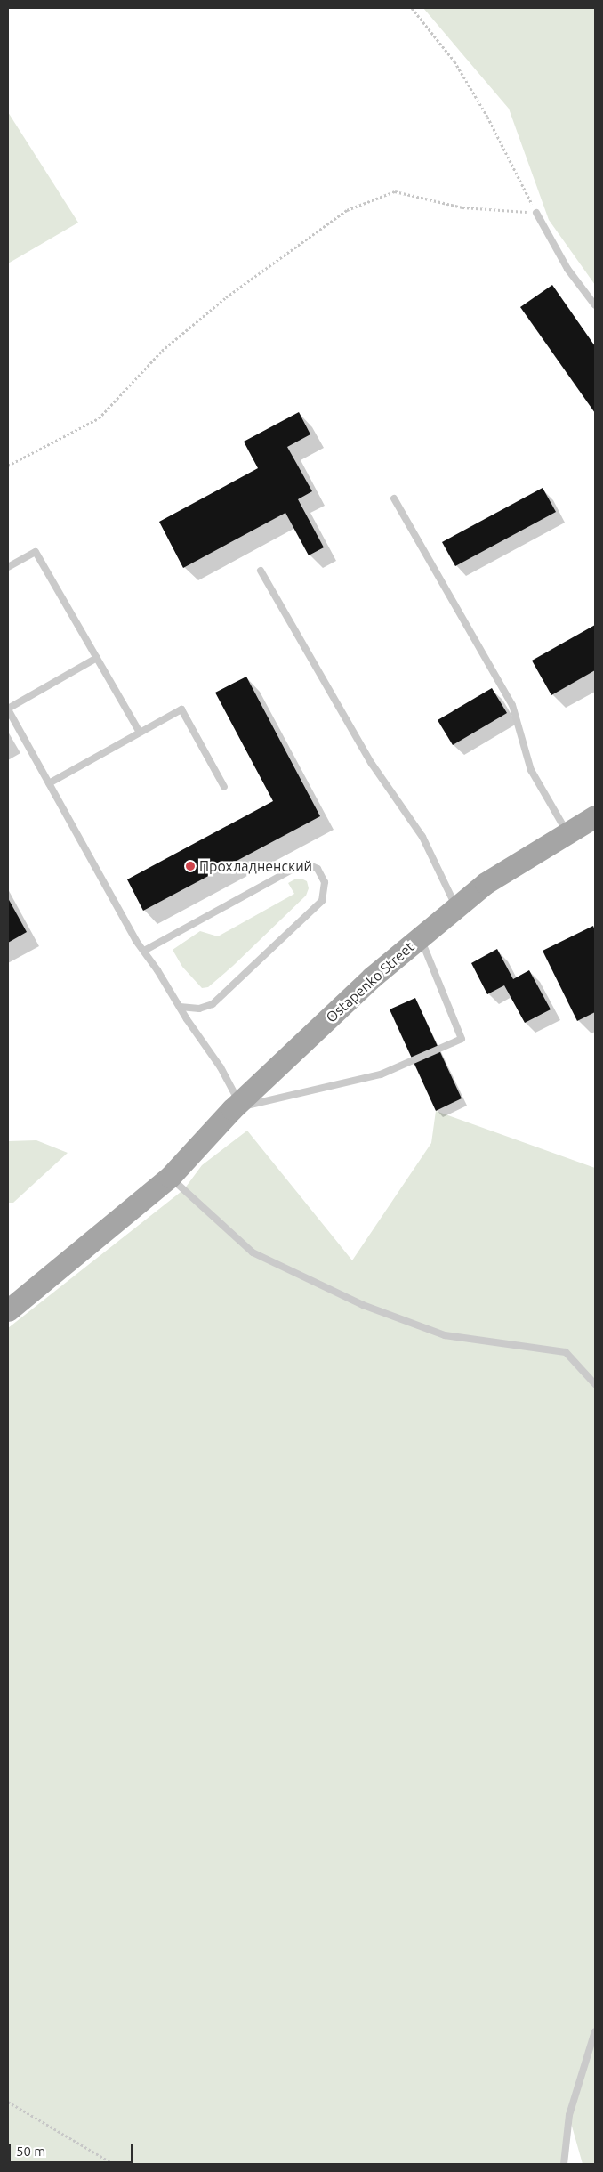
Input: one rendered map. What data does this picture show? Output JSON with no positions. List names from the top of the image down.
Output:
{
  "streets": {
    "main road": ["Ostapenko Street"]
  },
  "places": ["Прохладненский"],
  "scale_bar": "50 m"
}
